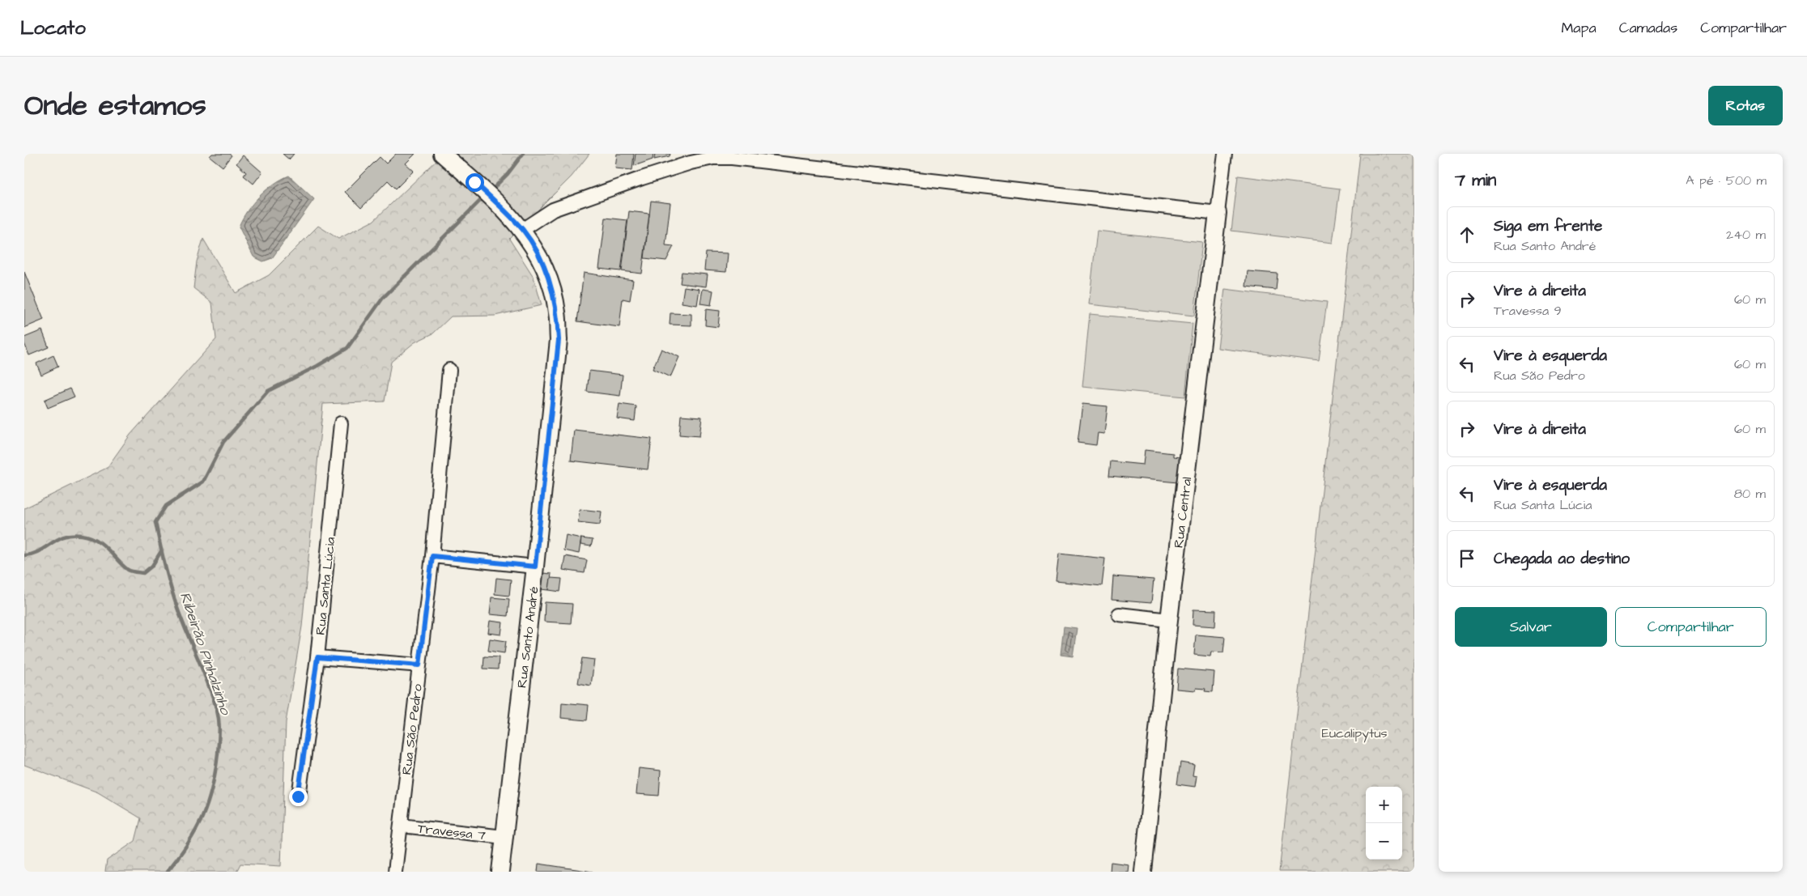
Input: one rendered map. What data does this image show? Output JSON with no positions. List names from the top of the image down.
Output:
{
  "streets": {
    "street": [
      "Rua Central",
      "Rua Santa Lúcia",
      "Rua Santo André",
      "Rua São Pedro",
      "Travessa 7"
    ]
  },
  "crossings": [
    ["Rua Santo André", "Travessa 7"],
    ["Rua São Pedro", "Travessa 7"]
  ],
  "water": ["Ribeirão Pinhalzinho"],
  "parks": ["Eucalipytus"],
  "page": {
    "header": "Locato",
    "nav": ["Mapa", "Camadas", "Compartilhar"],
    "title": "Onde estamos",
    "buttons": [
      "Rotas",
      ["Salvar", "Compartilhar"]
    ],
    "heading": ["7 min", "A pé · 500 m"],
    "list": [
      ["Siga em frente", "Rua Santo André", "240 m"],
      ["Vire à direita", "Travessa 9", "60 m"],
      ["Vire à esquerda", "Rua São Pedro", "60 m"],
      ["Vire à direita", "60 m"],
      ["Vire à esquerda", "Rua Santa Lúcia", "80 m"],
      "Chegada ao destino"
    ],
    "map_buttons": ["+", "−"]
  }
}
